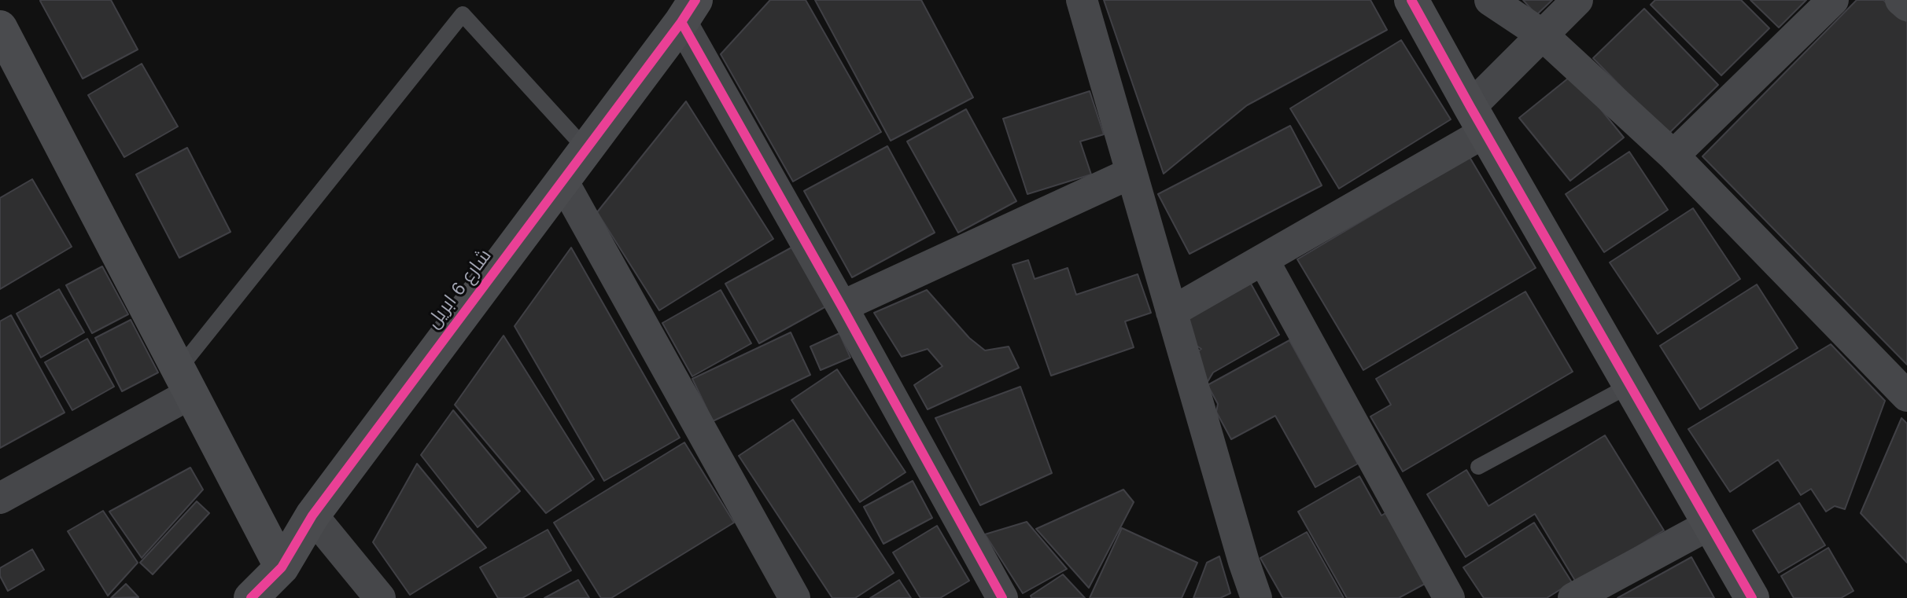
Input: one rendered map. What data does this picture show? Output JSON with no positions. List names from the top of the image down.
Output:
{
  "streets": {
    "street": ["شارع 6 ابريل"]
  }
}
